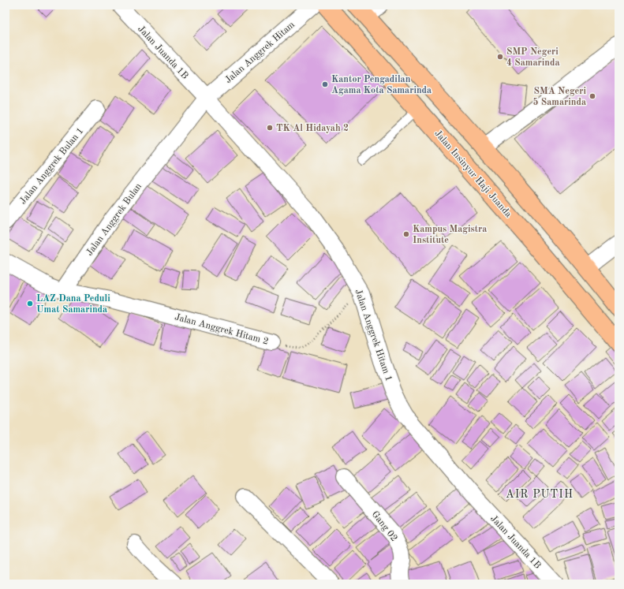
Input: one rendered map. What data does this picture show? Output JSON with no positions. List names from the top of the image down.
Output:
{
  "streets": {
    "highway": ["Jalan Insinyur Haji Juanda"],
    "street": [
      "Jalan Juanda 1B",
      "Jalan Anggrek Hitam",
      "Jalan Anggrek Bulan 1",
      "Jalan Anggrek Bulan",
      "Jalan Anggrek Hitam 2",
      "Jalan Anggrek Hitam 1",
      "Gang 02"
    ]
  },
  "crossings": [
    ["Jalan Juanda 1B", "Jalan Anggrek Hitam"],
    ["Jalan Juanda 1B", "Jalan Anggrek Bulan"],
    ["Jalan Juanda 1B", "Jalan Anggrek Hitam 1"],
    ["Jalan Anggrek Hitam", "Jalan Anggrek Bulan"],
    ["Jalan Anggrek Hitam", "Jalan Anggrek Hitam 1"],
    ["Jalan Anggrek Bulan", "Jalan Anggrek Hitam 2"],
    ["Jalan Anggrek Bulan", "Jalan Anggrek Hitam 1"],
    ["Jalan Anggrek Hitam 2", "Jalan Anggrek Hitam 1"]
  ],
  "districts": ["AIR PUTIH"],
  "places": [
    "SMP Negeri 4 Samarinda",
    "Kantor Pengadilan Agama Kota Samarinda",
    "SMA Negeri 5 Samarinda",
    "TK Al Hidayah 2",
    "Kampus Magistra Institute",
    "LAZ Dana Peduli Umat Samarinda"
  ]
}
